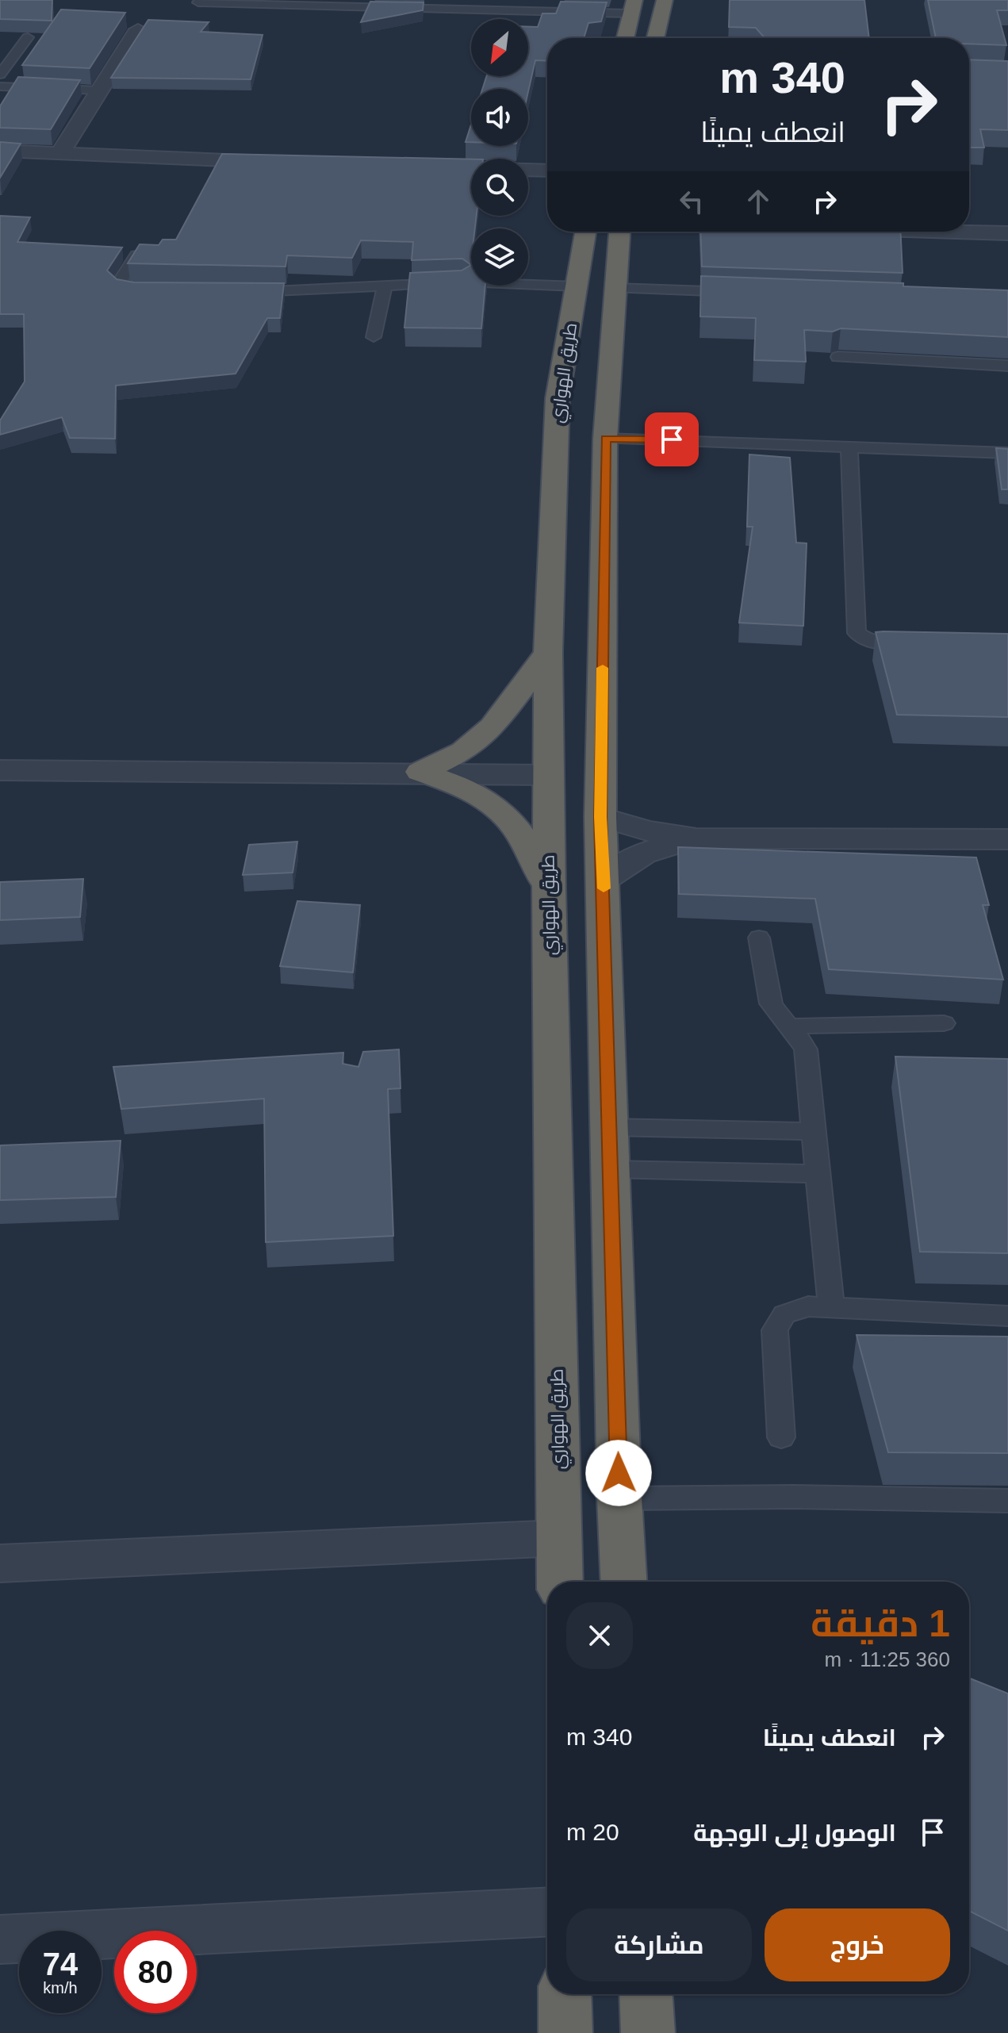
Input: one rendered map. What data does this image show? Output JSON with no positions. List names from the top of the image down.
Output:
{
  "streets": {
    "highway": ["طريق الهواري"]
  },
  "north": "bottom left",
  "page": {
    "turn": ["340 m", "انعطف يمينًا"],
    "heading": ["1 دقيقة", "360 m · 11:25"],
    "list": [
      {
        "name": "انعطف يمينًا",
        "value": "340 m"
      },
      {
        "name": "الوصول إلى الوجهة",
        "value": "20 m"
      }
    ],
    "buttons": ["خروج", "مشاركة"],
    "speed": "74 km/h",
    "limit": "80"
  }
}
